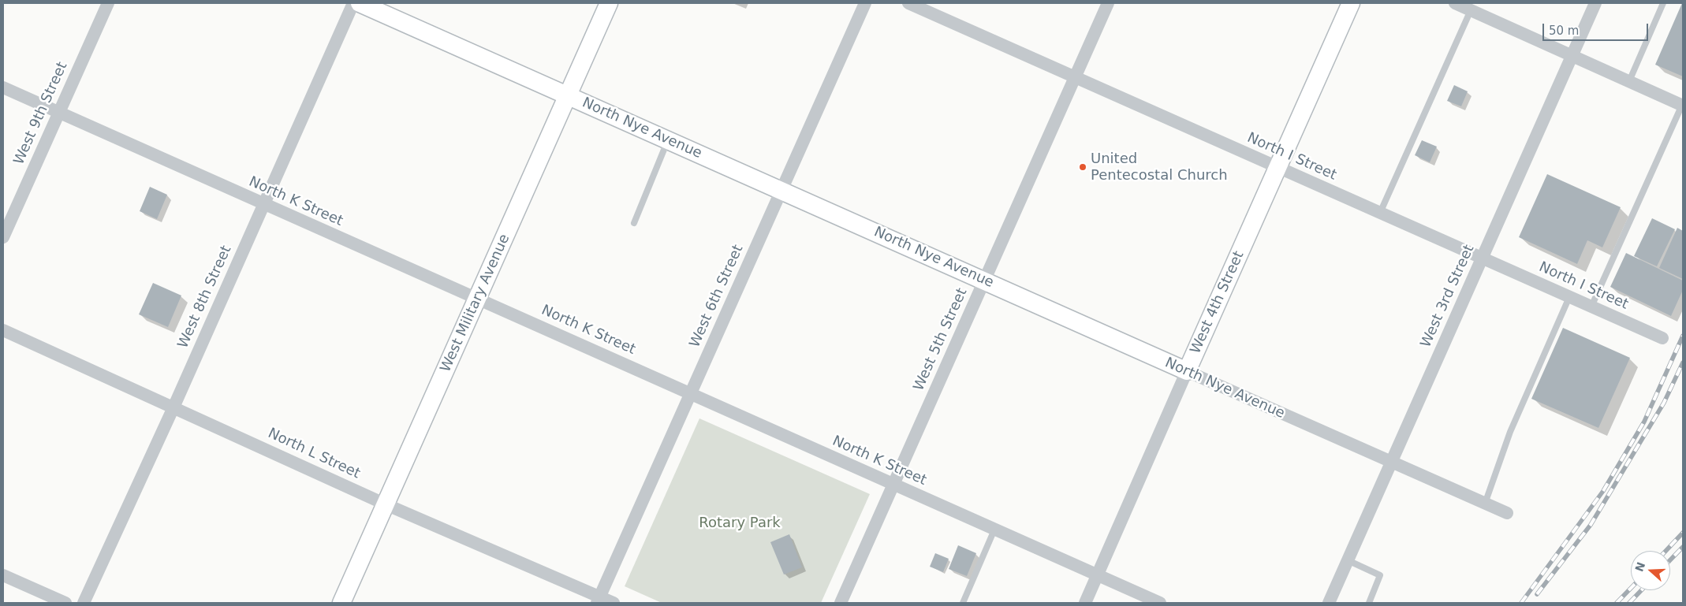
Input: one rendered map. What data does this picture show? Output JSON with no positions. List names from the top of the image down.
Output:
{
  "streets": {
    "street": [
      "West 9th Street",
      "North Nye Avenue",
      "North I Street",
      "North K Street",
      "West 6th Street",
      "West 3rd Street",
      "West 8th Street",
      "West 4th Street",
      "West Military Avenue",
      "West 5th Street",
      "North L Street"
    ]
  },
  "crossings": [
    ["West 9th Street", "North K Street"],
    ["North Nye Avenue", "West 6th Street"],
    ["North Nye Avenue", "West 3rd Street"],
    ["North Nye Avenue", "West 4th Street"],
    ["North Nye Avenue", "West Military Avenue"],
    ["North Nye Avenue", "West 5th Street"],
    ["North I Street", "West 3rd Street"],
    ["North I Street", "West 4th Street"],
    ["North I Street", "West 5th Street"],
    ["North K Street", "West 6th Street"],
    ["North K Street", "West 8th Street"],
    ["North K Street", "West 4th Street"],
    ["North K Street", "West Military Avenue"],
    ["North K Street", "West 5th Street"],
    ["West 6th Street", "North L Street"],
    ["West 8th Street", "North L Street"],
    ["West Military Avenue", "North L Street"]
  ],
  "parks": ["Rotary Park"],
  "places": ["United Pentecostal Church"],
  "scale_bar": "50 m",
  "north": "left"
}
